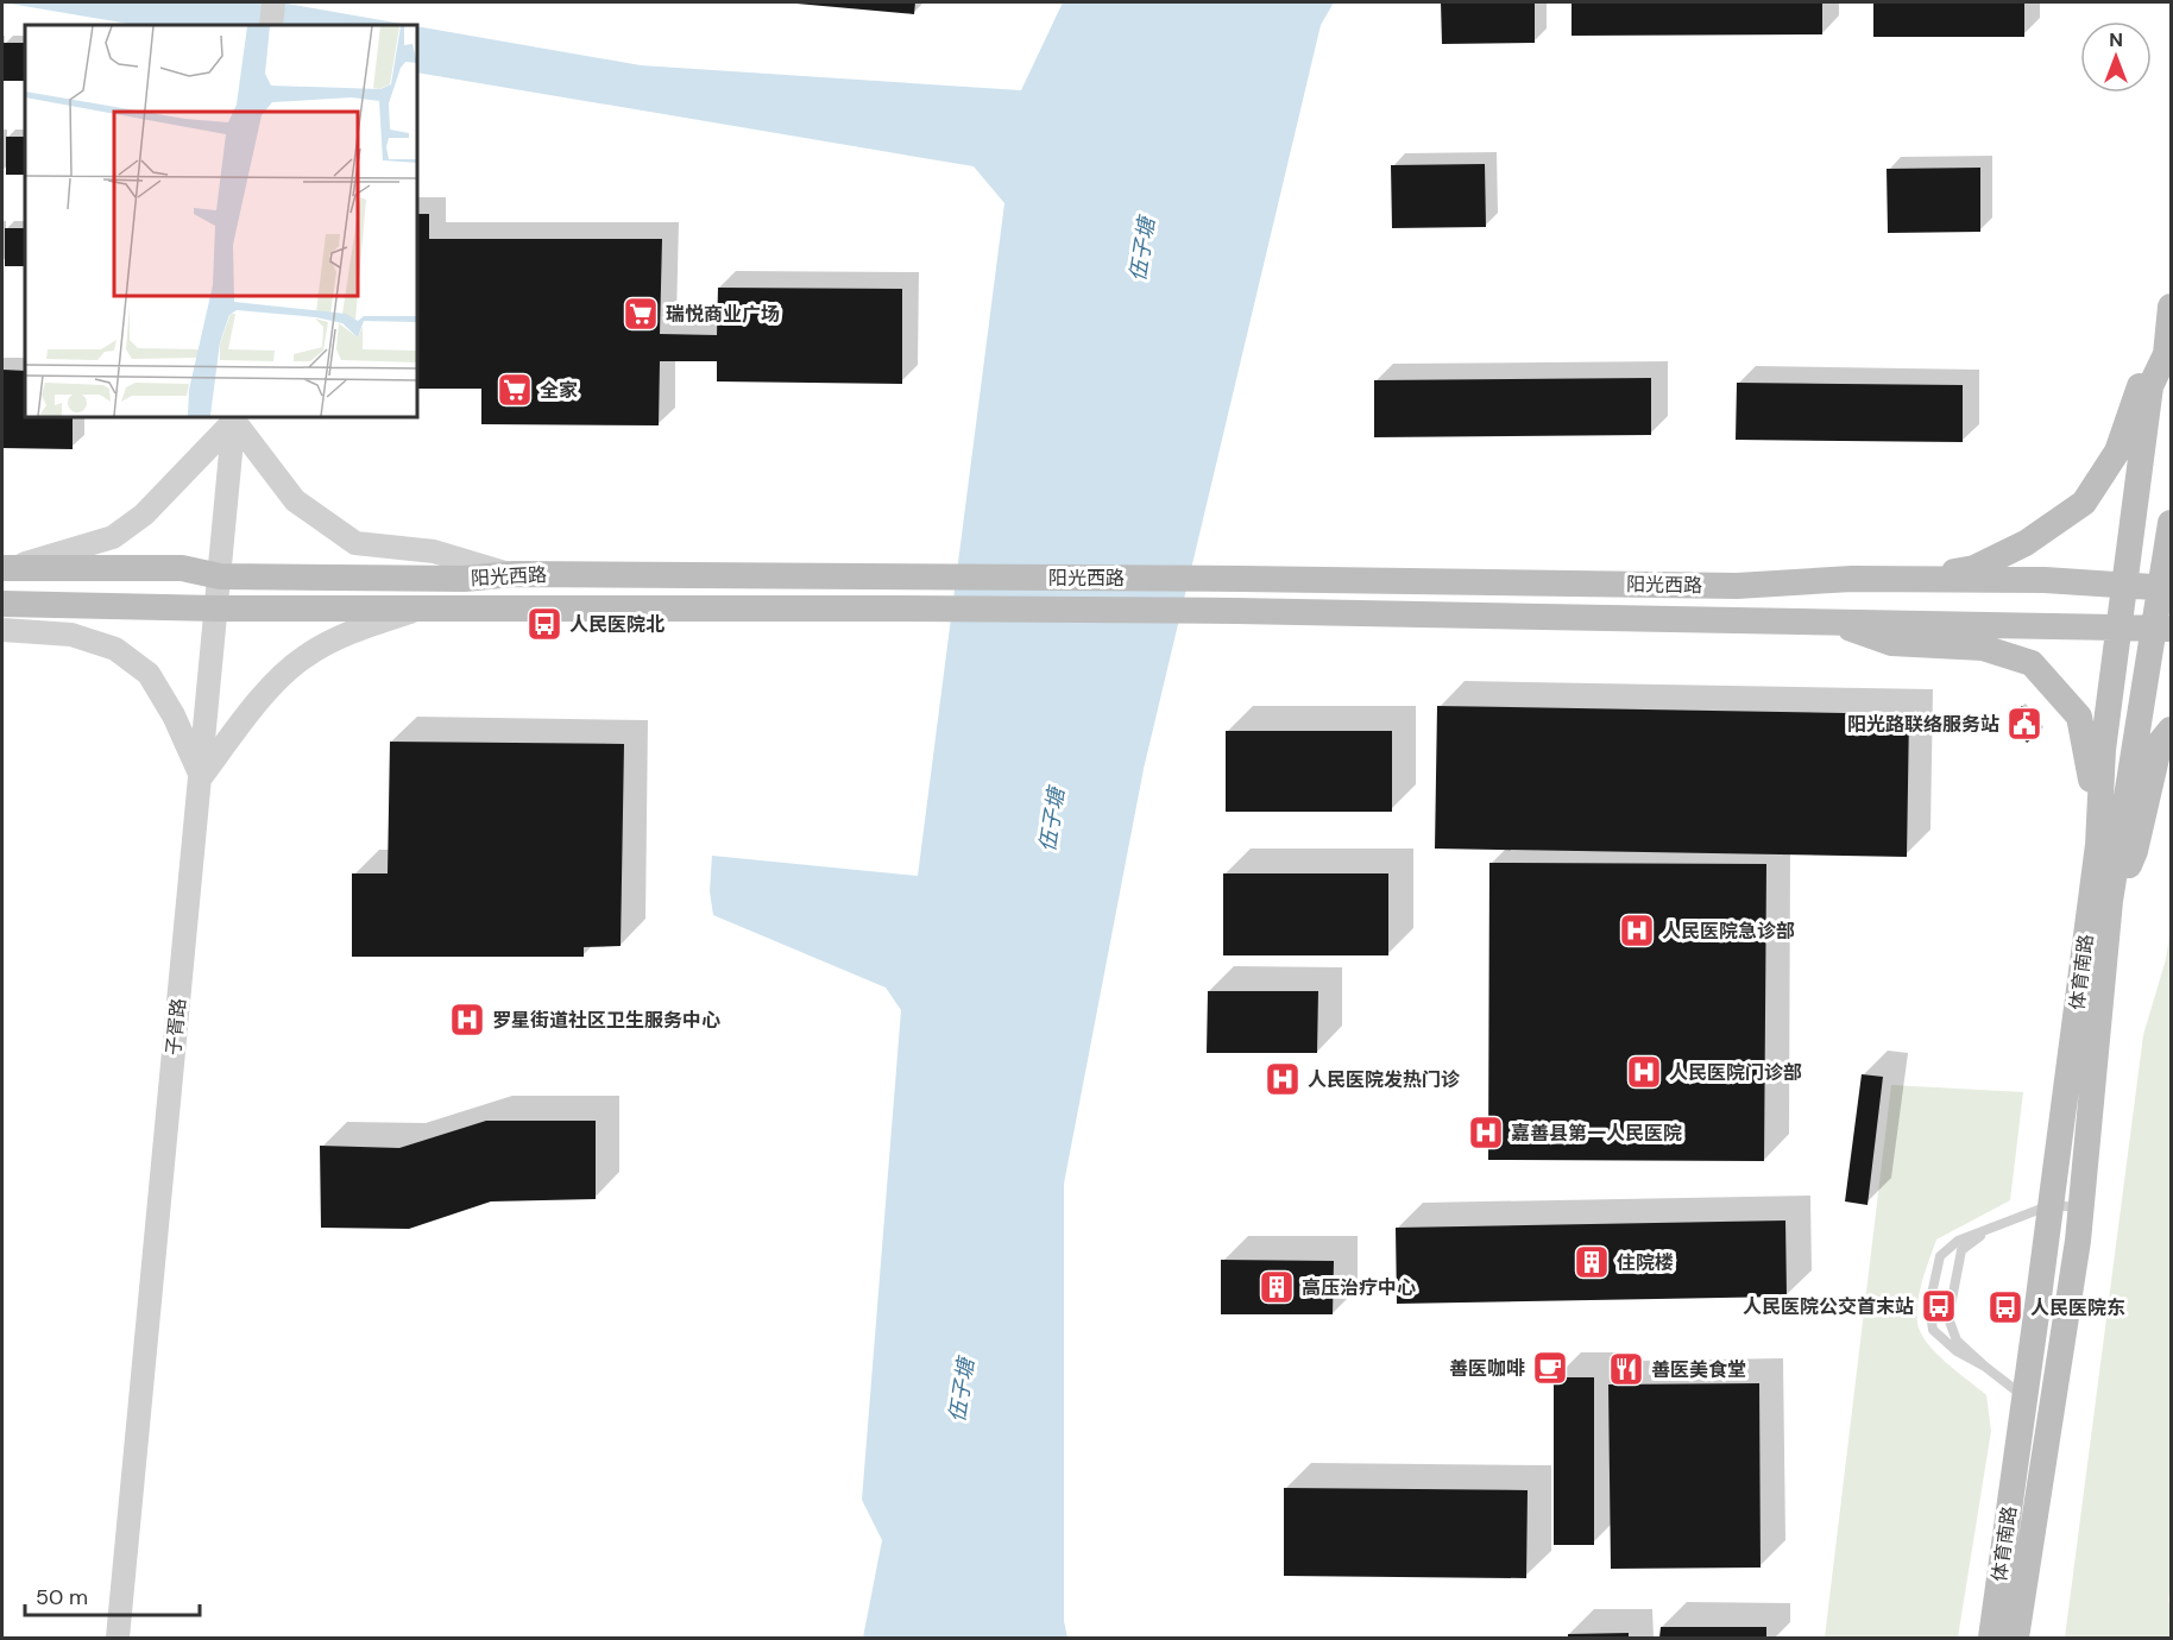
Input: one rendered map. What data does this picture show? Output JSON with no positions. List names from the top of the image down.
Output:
{
  "streets": {
    "main road": ["阳光西路", "体育南路"],
    "street": ["子胥路"]
  },
  "crossings": [
    ["阳光西路", "体育南路"],
    ["阳光西路", "子胥路"]
  ],
  "water": ["伍子塘"],
  "places": {
    "supermarket": ["瑞悦商业广场", "全家"],
    "bus stop": ["人民医院北", "人民医院公交首末站", "人民医院东"],
    "public building": ["阳光路联络服务站"],
    "hospital": [
      "人民医院急诊部",
      "罗星街道社区卫生服务中心",
      "人民医院门诊部",
      "人民医院发热门诊",
      "嘉善县第一人民医院"
    ],
    "building": ["住院楼", "高压治疗中心"],
    "cafe": ["善医咖啡"],
    "restaurant": ["善医美食堂"]
  },
  "scale_bar": "50 m",
  "north": "top"
}
